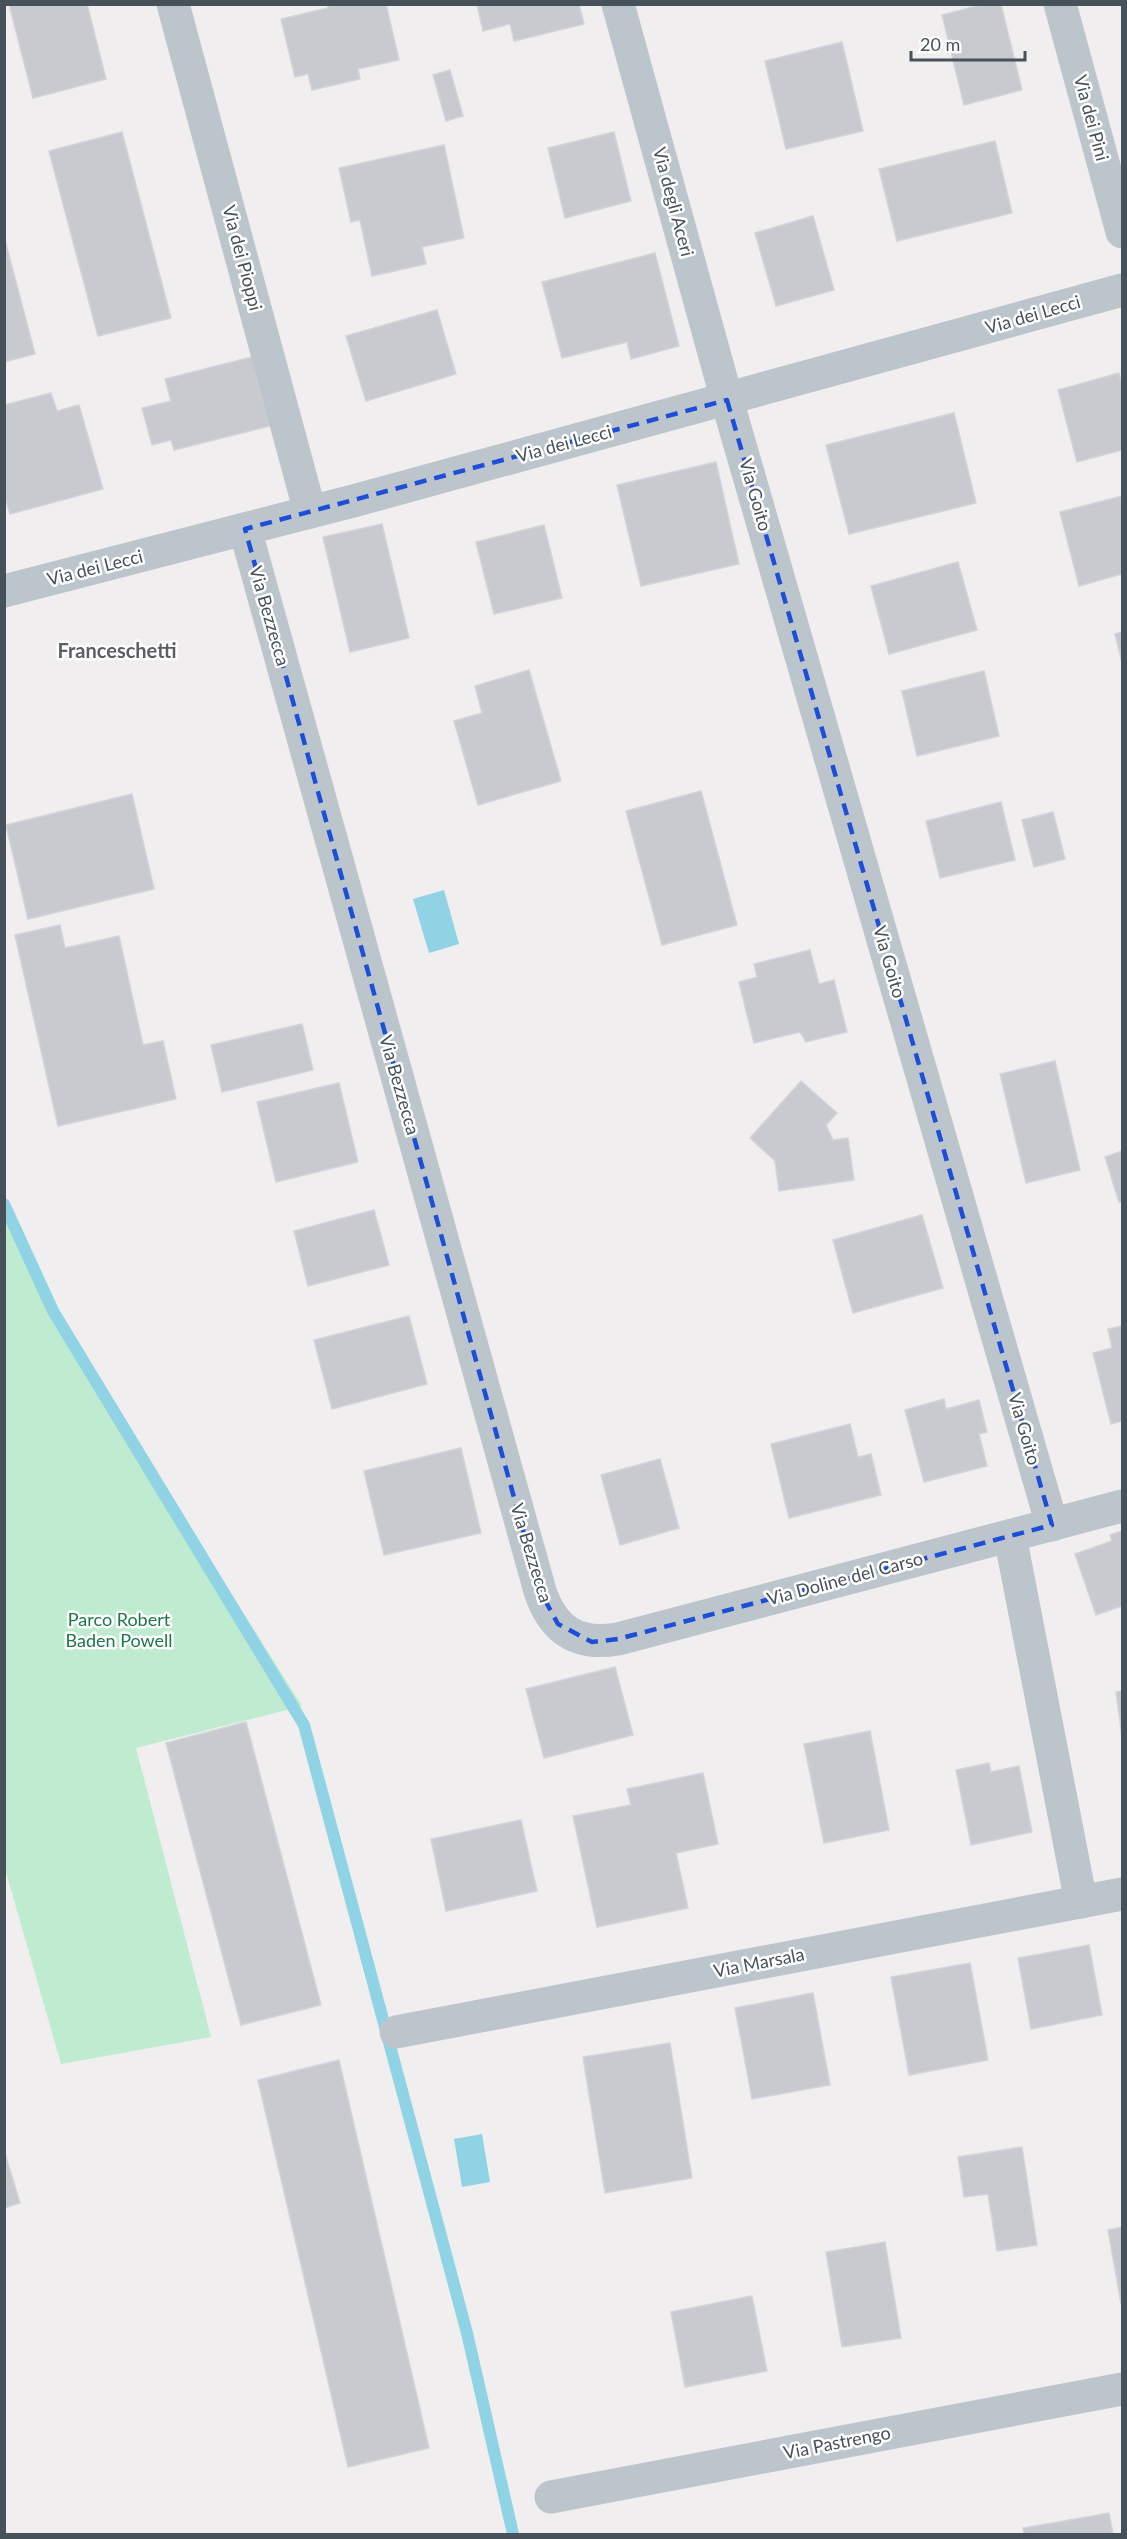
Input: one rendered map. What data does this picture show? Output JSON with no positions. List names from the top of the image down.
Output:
{
  "streets": {
    "street": [
      "Via dei Pini",
      "Via degli Aceri",
      "Via dei Pioppi",
      "Via dei Lecci",
      "Via Goito",
      "Via Bezzecca",
      "Via Doline del Carso",
      "Via Marsala",
      "Via Pastrengo"
    ]
  },
  "crossings": [
    ["Via degli Aceri", "Via dei Lecci"],
    ["Via degli Aceri", "Via Goito"],
    ["Via dei Pioppi", "Via dei Lecci"],
    ["Via dei Lecci", "Via Goito"],
    ["Via dei Lecci", "Via Bezzecca"],
    ["Via Goito", "Via Doline del Carso"],
    ["Via Bezzecca", "Via Doline del Carso"]
  ],
  "districts": ["Franceschetti"],
  "parks": ["Parco Robert Baden Powell"],
  "scale_bar": "20 m"
}
